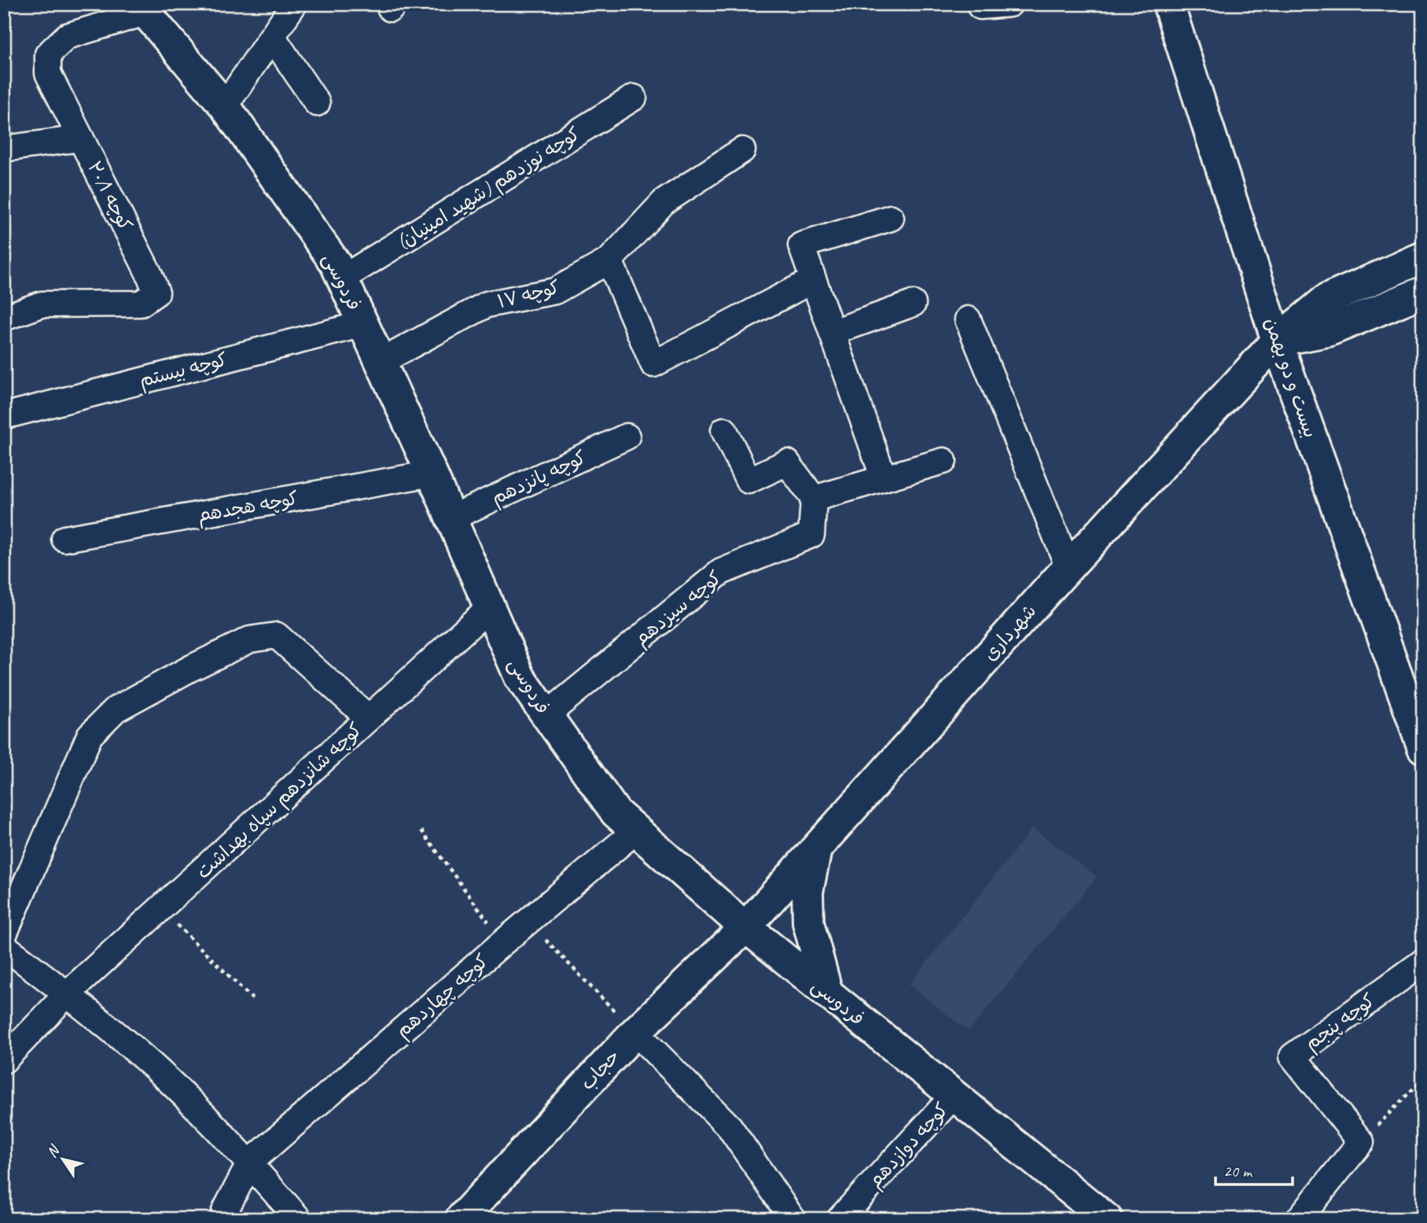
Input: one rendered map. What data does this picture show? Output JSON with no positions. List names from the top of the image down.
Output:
{
  "streets": {
    "main road": [
      "فردوسی",
      "بیست و دو بهمن",
      "شهرداری",
      "حجاب"
    ],
    "street": [
      "کوچه نوزدهم (شهید امینیان)",
      "کوچه ۲۰/۱",
      "۱۷ کوچه",
      "کوچه بیستم",
      "کوچه پانزدهم",
      "کوچه هجدهم",
      "کوچه سیزدهم",
      "کوچه شانزدهم سپاه بهداشت",
      "کوچه چهاردهم",
      "کوچه پنجم",
      "کوچه دوازدهم"
    ]
  },
  "crossings": [
    ["کوچه نوزدهم (شهید امینیان)", "فردوسی"],
    ["کوچه ۲۰/۱", "فردوسی"],
    ["فردوسی", "۱۷ کوچه"],
    ["فردوسی", "کوچه بیستم"],
    ["فردوسی", "کوچه پانزدهم"],
    ["فردوسی", "کوچه هجدهم"],
    ["فردوسی", "کوچه سیزدهم"],
    ["فردوسی", "شهرداری"],
    ["فردوسی", "کوچه شانزدهم سپاه بهداشت"],
    ["فردوسی", "کوچه چهاردهم"],
    ["فردوسی", "حجاب"],
    ["فردوسی", "کوچه دوازدهم"],
    ["بیست و دو بهمن", "شهرداری"],
    ["شهرداری", "حجاب"]
  ],
  "scale_bar": "20 m",
  "north": "top left"
}
